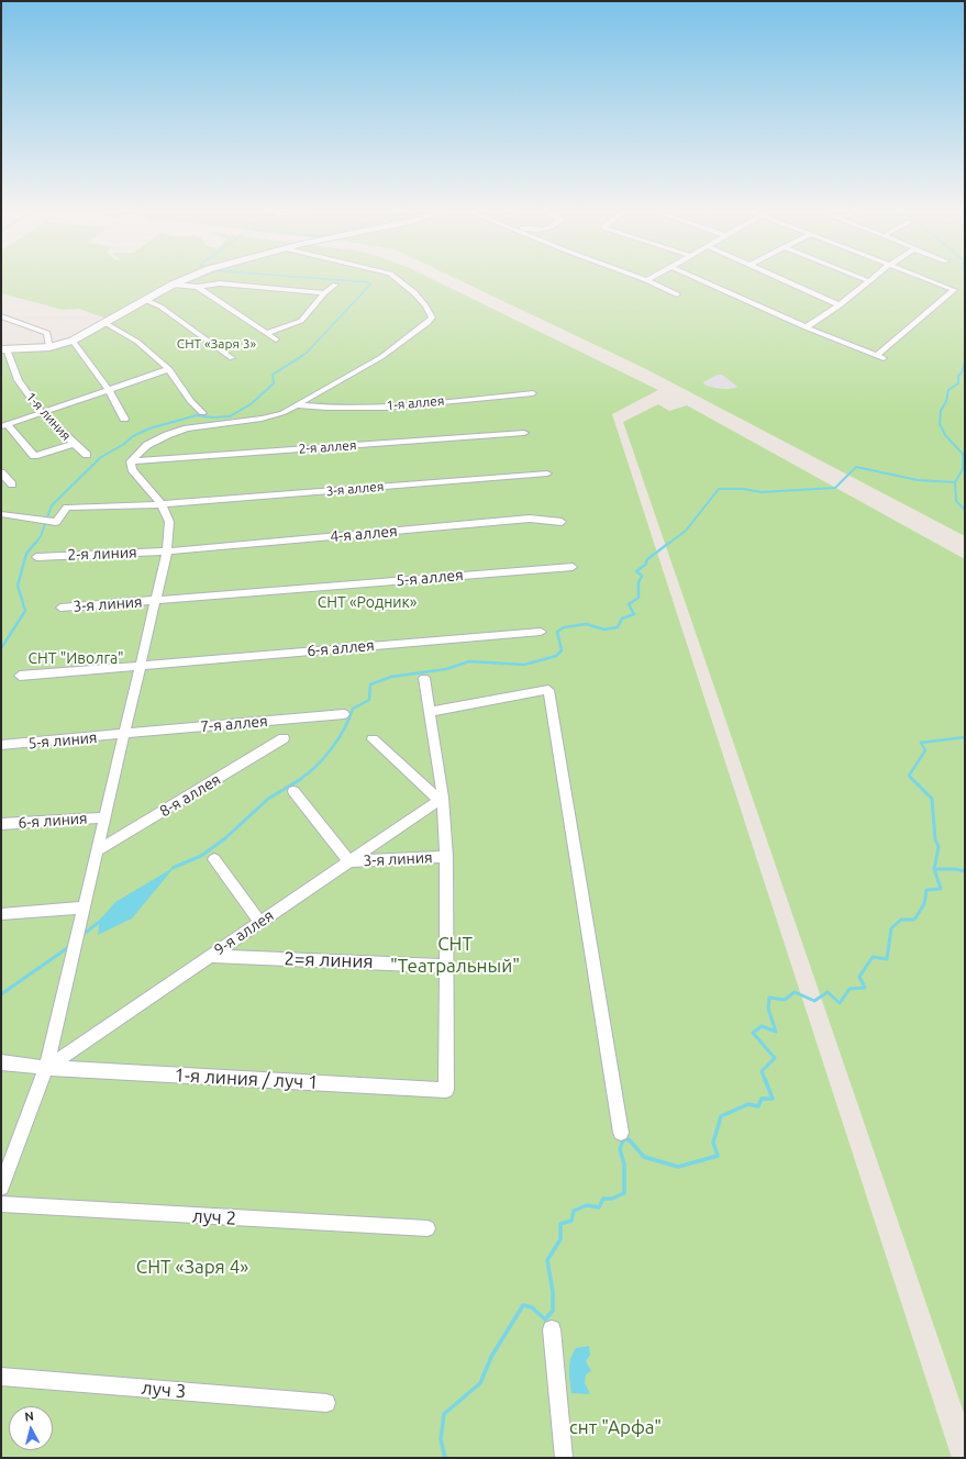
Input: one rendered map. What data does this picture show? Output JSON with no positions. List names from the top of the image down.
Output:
{
  "streets": {
    "street": [
      "1-я аллея",
      "1-я линия",
      "2-я аллея",
      "3-я аллея",
      "4-я аллея",
      "2-я линия",
      "5-я аллея",
      "3-я линия",
      "6-я аллея",
      "7-я аллея",
      "5-я линия",
      "8-я аллея",
      "6-я линия",
      "9-я аллея",
      "2=я линия",
      "1-я линия / луч 1",
      "луч 2",
      "луч 3"
    ]
  },
  "crossings": [
    ["4-я аллея", "2-я линия"],
    ["5-я аллея", "3-я линия"],
    ["3-я линия", "9-я аллея"],
    ["7-я аллея", "5-я линия"],
    ["9-я аллея", "2=я линия"],
    ["9-я аллея", "1-я линия / луч 1"],
    ["2=я линия", "1-я линия / луч 1"]
  ],
  "parks": [
    "СНТ «Заря 3»",
    "СНТ «Родник»",
    "СНТ \"Иволга\"",
    "СНТ \"Театральный\"",
    "СНТ «Заря 4»",
    "снт \"Арфа\""
  ],
  "north": "top"
}
